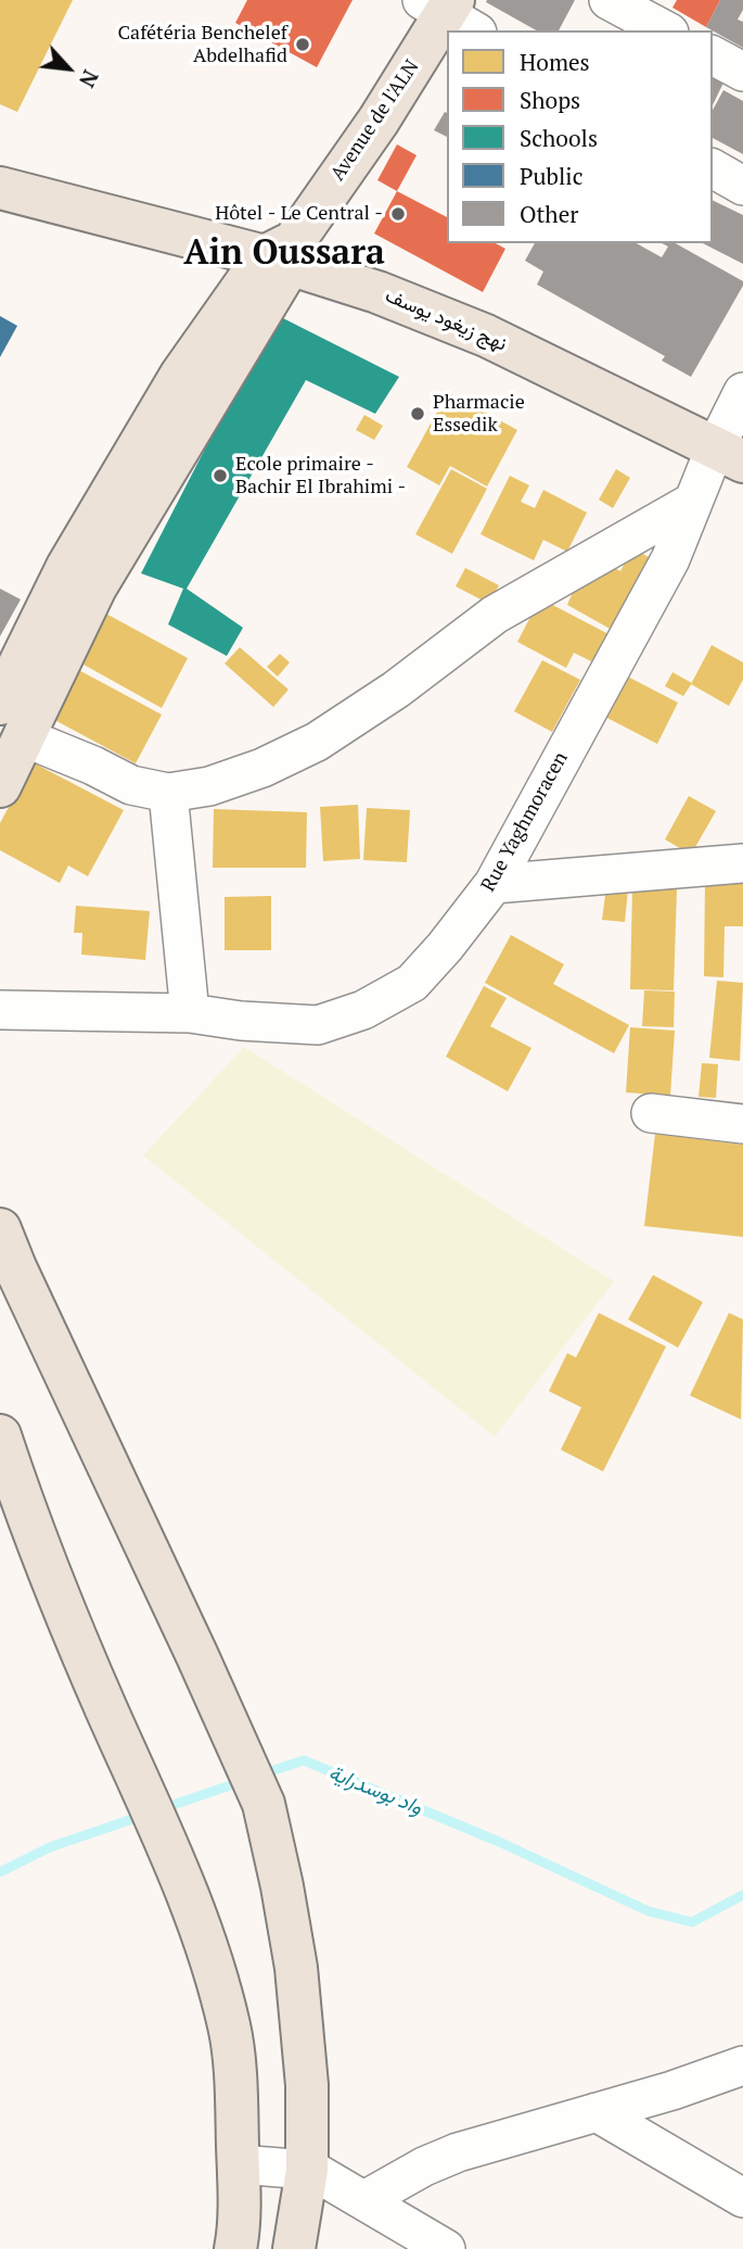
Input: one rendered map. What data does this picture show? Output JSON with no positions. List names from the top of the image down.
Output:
{
  "streets": {
    "main road": ["Avenue de l'ALN", "نهج زيغود يوسف"],
    "street": ["Rue Yaghmoracen"]
  },
  "crossings": [
    ["Avenue de l'ALN", "نهج زيغود يوسف"],
    ["نهج زيغود يوسف", "Rue Yaghmoracen"]
  ],
  "districts": ["Ain Oussara"],
  "water": ["واد بوسدراية"],
  "places": [
    "Cafétéria Benchelef Abdelhafid",
    "Hôtel - Le Central -",
    "Pharmacie Essedik",
    "Ecole primaire - Bachir El Ibrahimi -"
  ],
  "legend": [
    "Homes",
    "Shops",
    "Schools",
    "Public",
    "Other"
  ],
  "north": "bottom right"
}
